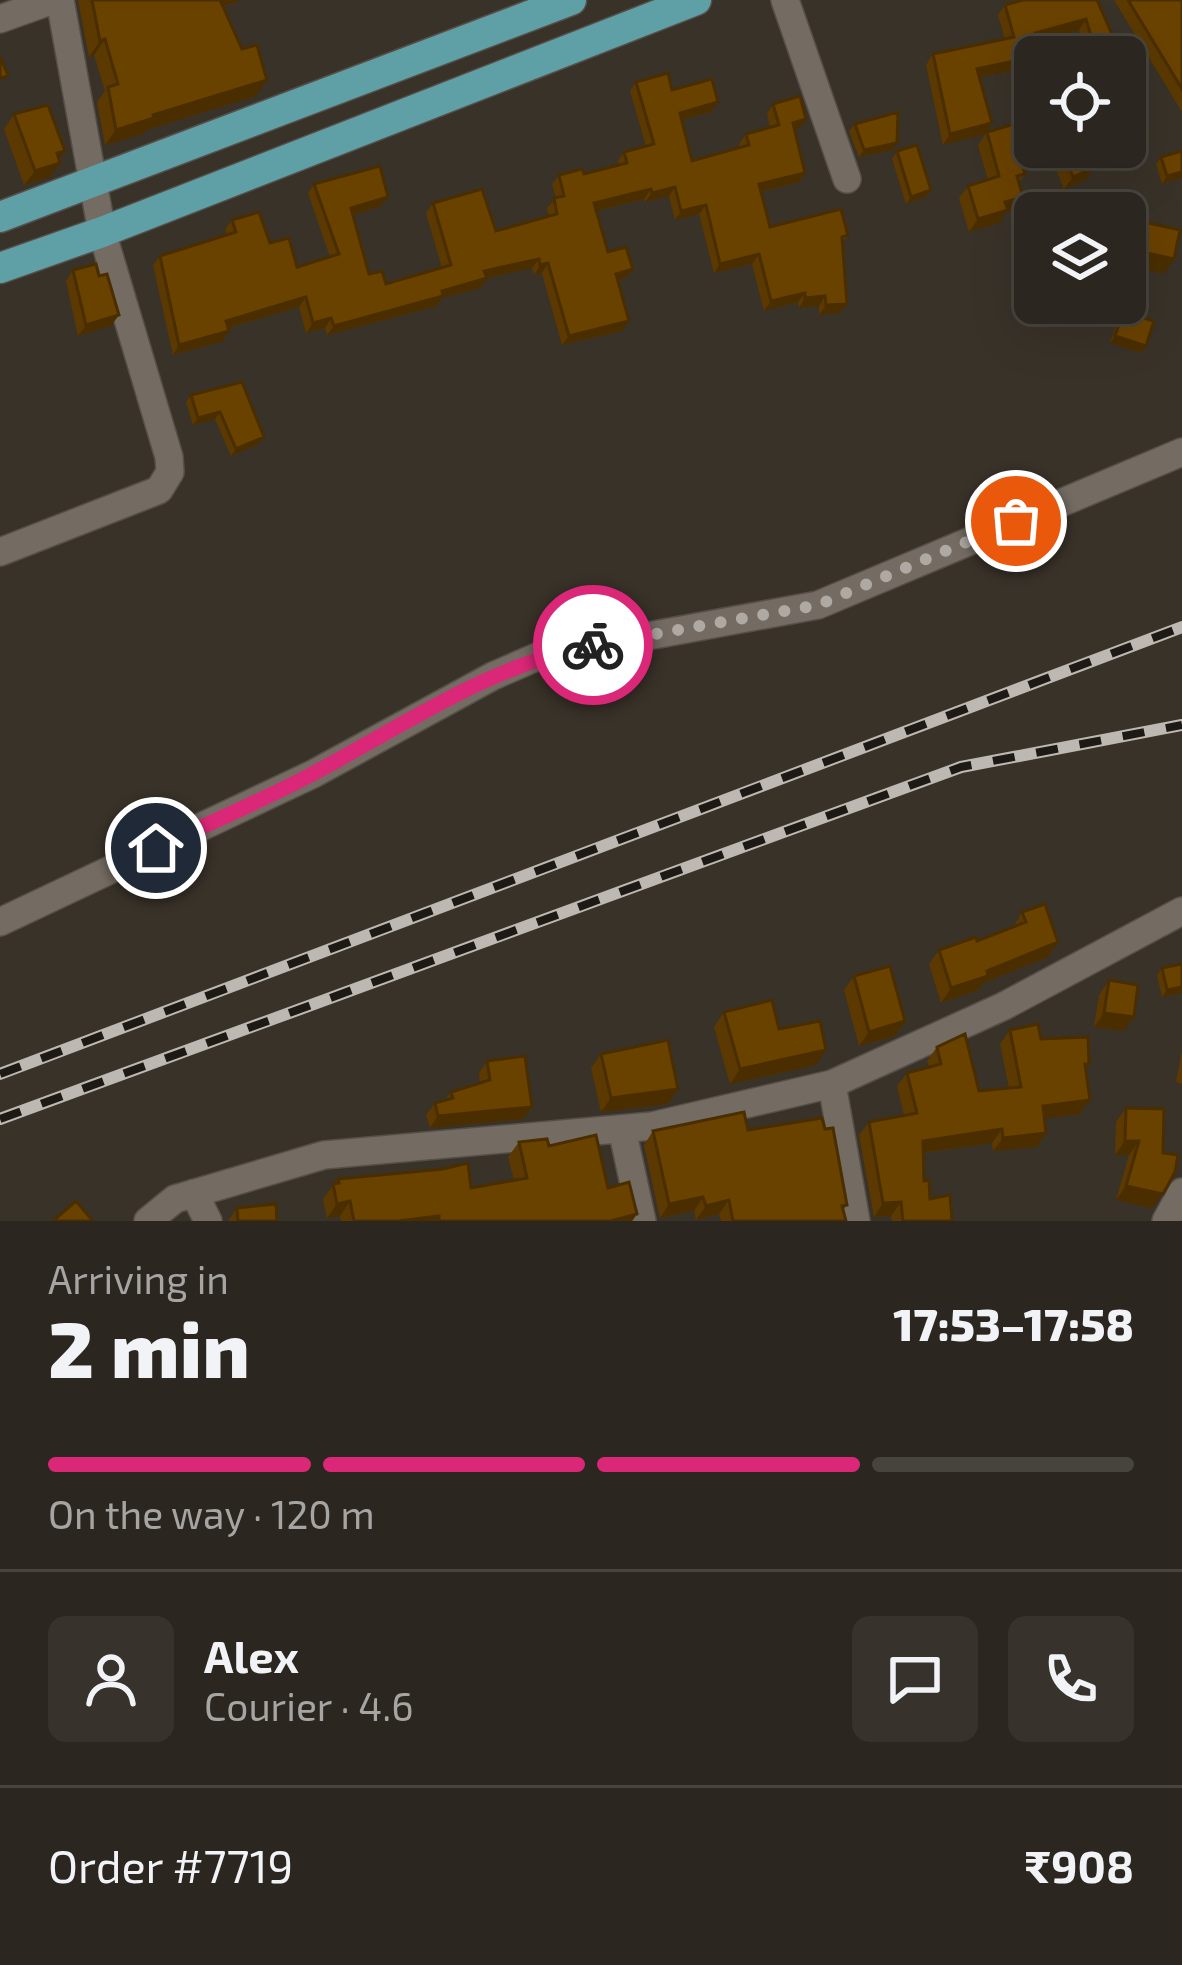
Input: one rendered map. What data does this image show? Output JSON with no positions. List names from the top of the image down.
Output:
{
  "page": {
    "heading": ["2 min", "Arriving in", "17:53–17:58"],
    "panel": [
      "Alex",
      "Courier · 4.6",
      "Order #7719",
      "₹908"
    ],
    "bar": "On the way · 120 m"
  }
}
